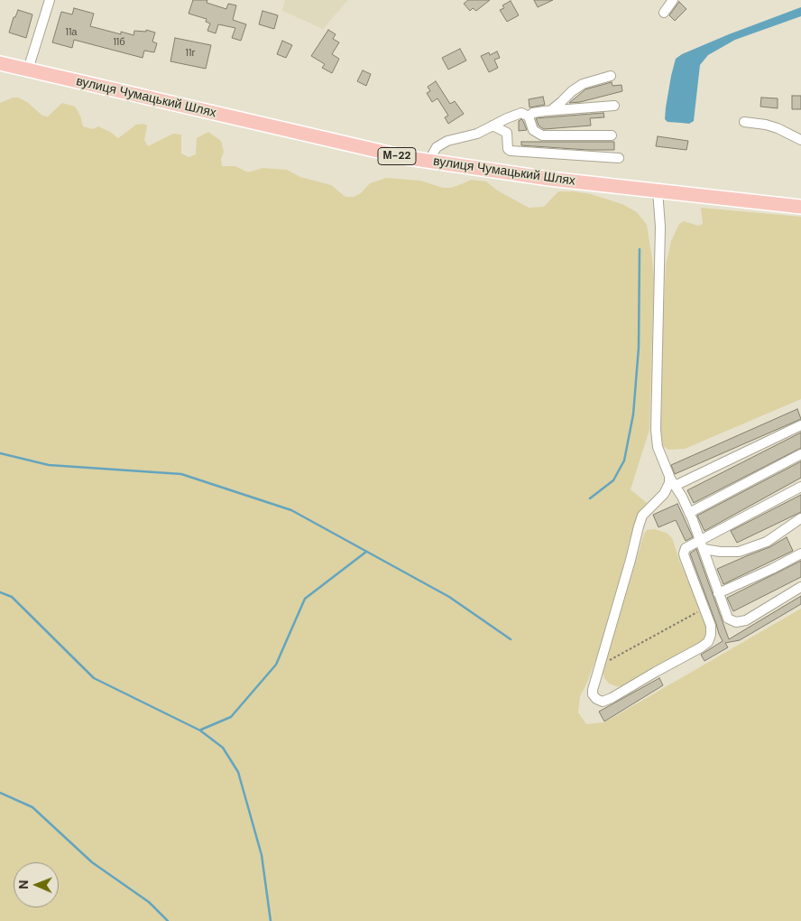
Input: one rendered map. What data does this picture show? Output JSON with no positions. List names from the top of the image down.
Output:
{
  "streets": {
    "highway": ["вулиця Чумацький Шлях", "М-22"]
  },
  "house_numbers": ["11а", "11б", "11г"],
  "north": "left"
}
